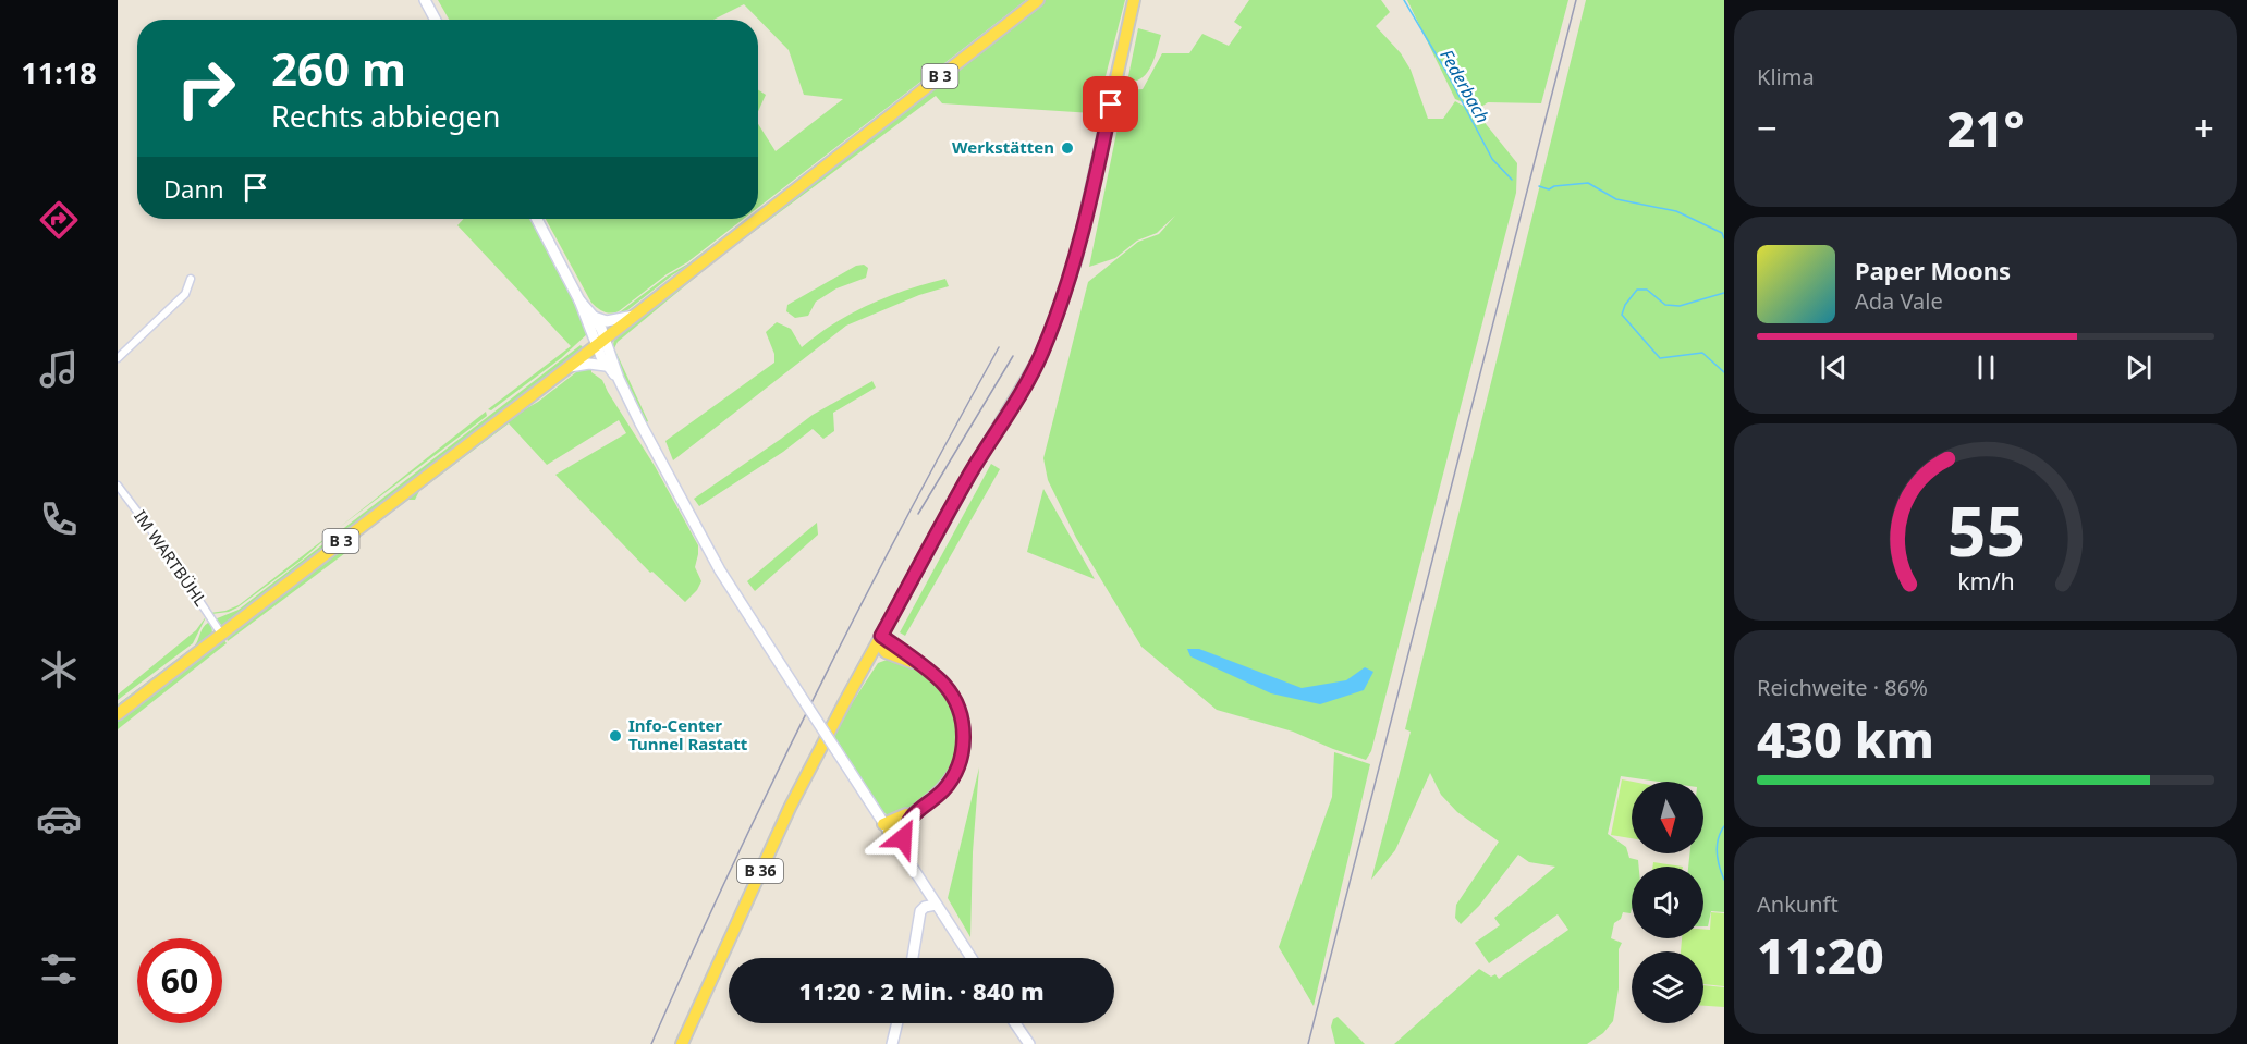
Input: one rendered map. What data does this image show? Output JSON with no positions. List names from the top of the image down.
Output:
{
  "streets": {
    "main road": ["B 3", "B 36"],
    "street": ["IM WARTBÜHL"]
  },
  "crossings": [
    ["B 3", "IM WARTBÜHL"]
  ],
  "water": ["Federbach"],
  "places": ["Werkstätten", "Info-Center Tunnel Rastatt"],
  "north": "bottom",
  "page": {
    "tabs": "11:18",
    "tile": [
      "Klima",
      ["Reichweite · 86%", "430 km"],
      ["Ankunft", "11:20"]
    ],
    "turn": ["260 m", "Rechts abbiegen"],
    "heat": ["−", "21°", "+"],
    "then": "Dann",
    "song": ["Paper Moons", "Ada Vale"],
    "limit": "60",
    "trip": "11:20 · 2 Min. · 840 m",
    "gauge": ["55", "km/h"]
  }
}
